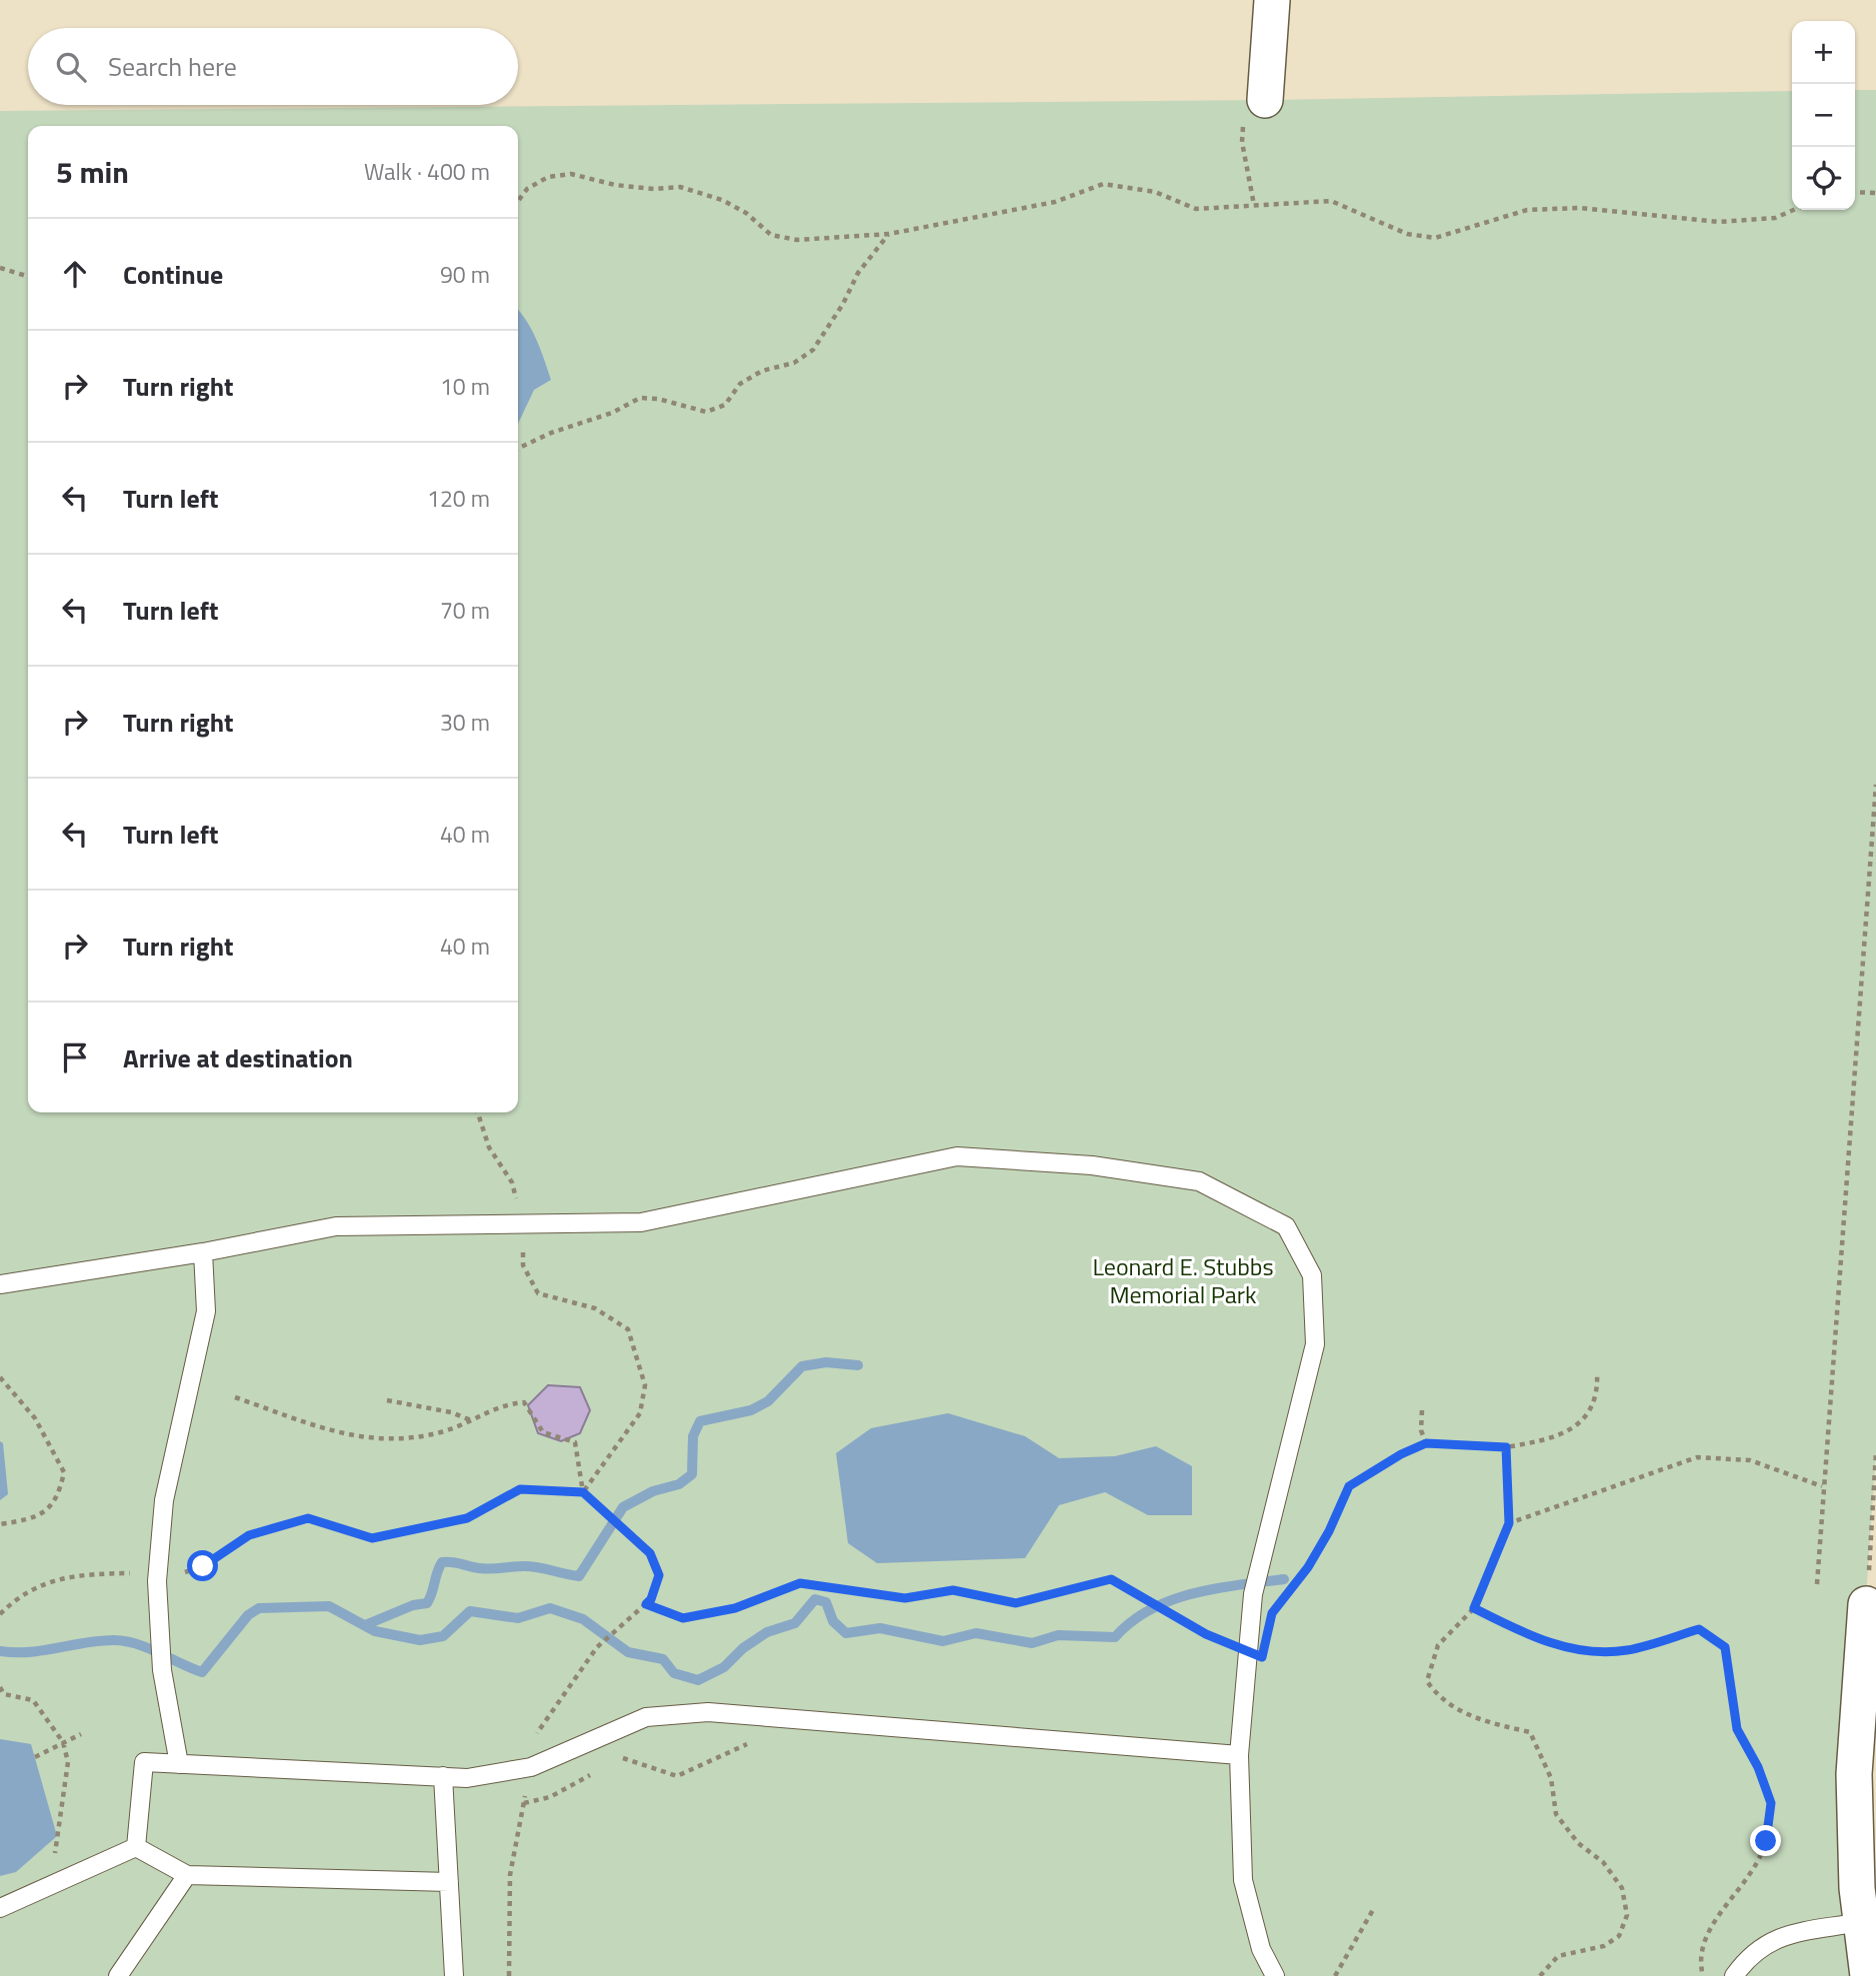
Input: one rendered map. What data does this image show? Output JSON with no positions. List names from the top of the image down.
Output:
{
  "parks": ["Leonard E. Stubbs Memorial Park"],
  "page": {
    "map_buttons": ["+", "−"],
    "search": "Search here",
    "heading": ["5 min", "Walk · 400 m"],
    "list": [
      ["Continue", "90 m"],
      ["Turn right", "10 m"],
      ["Turn left", "120 m"],
      ["Turn left", "70 m"],
      ["Turn right", "30 m"],
      ["Turn left", "40 m"],
      ["Turn right", "40 m"],
      "Arrive at destination"
    ]
  }
}
